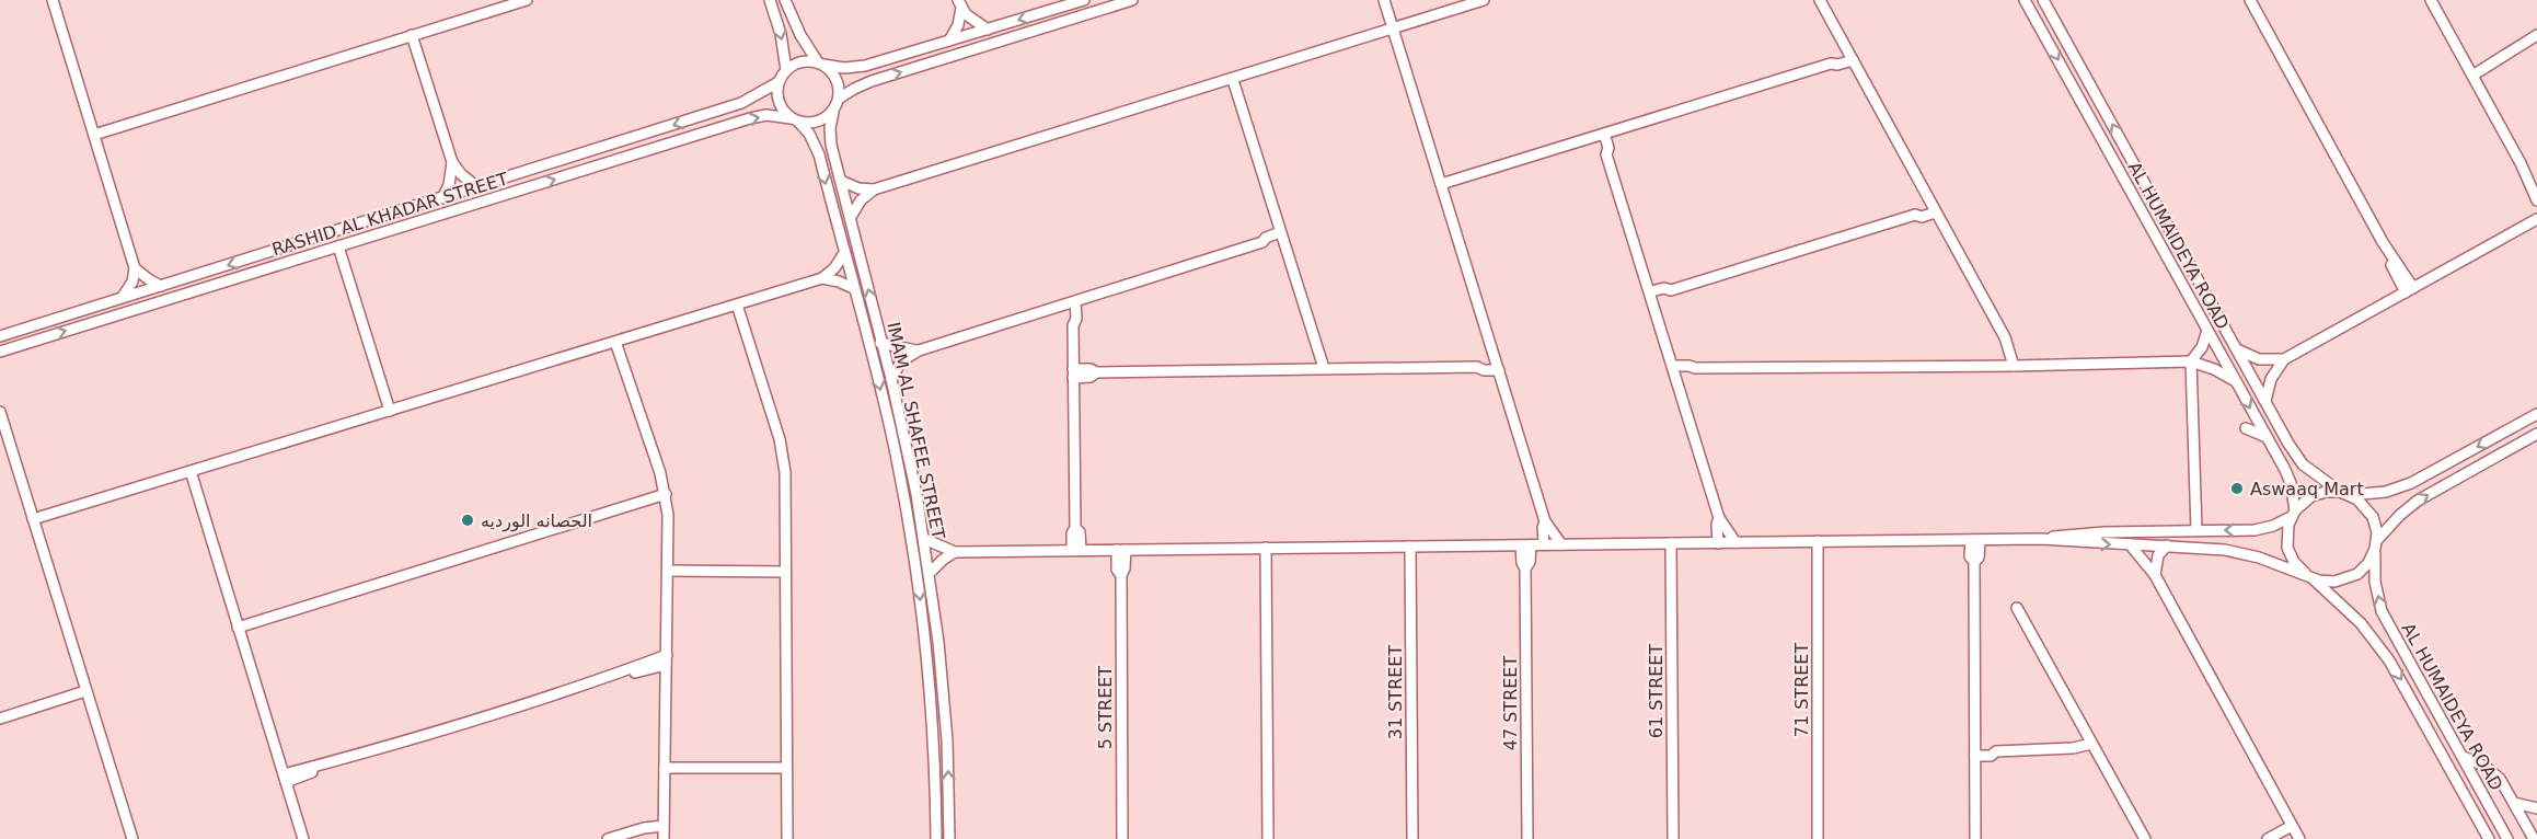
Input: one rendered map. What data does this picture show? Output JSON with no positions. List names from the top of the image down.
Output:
{
  "streets": {
    "street": [
      "RASHID AL KHADAR STREET",
      "AL HUMAIDEYA ROAD",
      "IMAM AL SHAFEE STREET",
      "71 STREET",
      "61 STREET",
      "31 STREET",
      "47 STREET",
      "5 STREET"
    ]
  },
  "crossings": [
    ["RASHID AL KHADAR STREET", "IMAM AL SHAFEE STREET"]
  ],
  "places": ["Aswaaq Mart", "الحصانه الورديه"]
}
